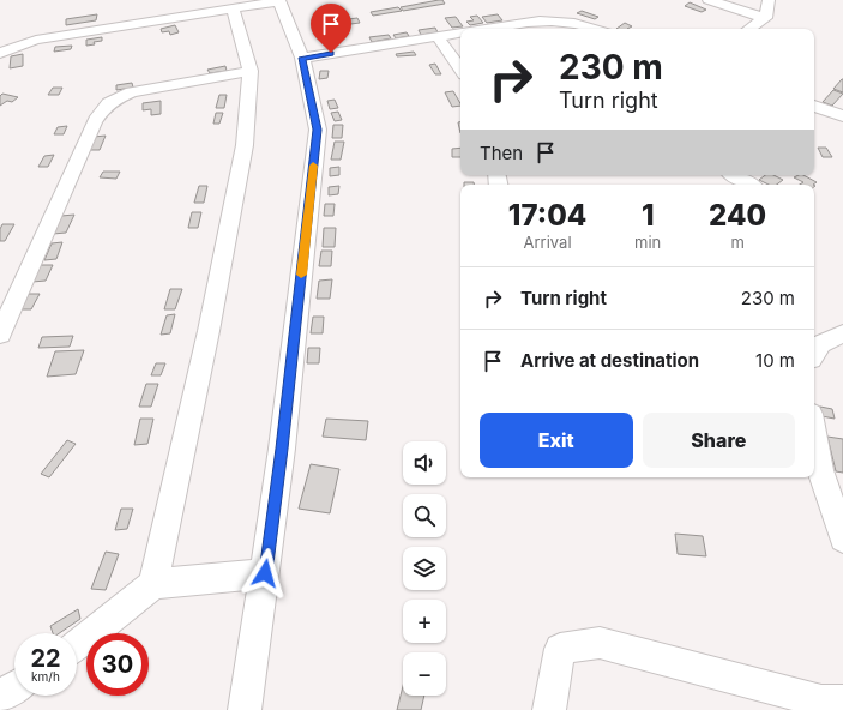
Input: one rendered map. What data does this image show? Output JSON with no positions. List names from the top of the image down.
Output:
{
  "page": {
    "turn": ["230 m", "Turn right"],
    "then": "Then",
    "eta": [
      "17:04",
      "Arrival",
      "1",
      "min",
      "240",
      "m"
    ],
    "list": [
      {
        "name": "Turn right",
        "value": "230 m"
      },
      {
        "name": "Arrive at destination",
        "value": "10 m"
      }
    ],
    "buttons": ["Exit", "Share"],
    "map_buttons": ["+", "−"],
    "speed": "22 km/h",
    "limit": "30"
  }
}
